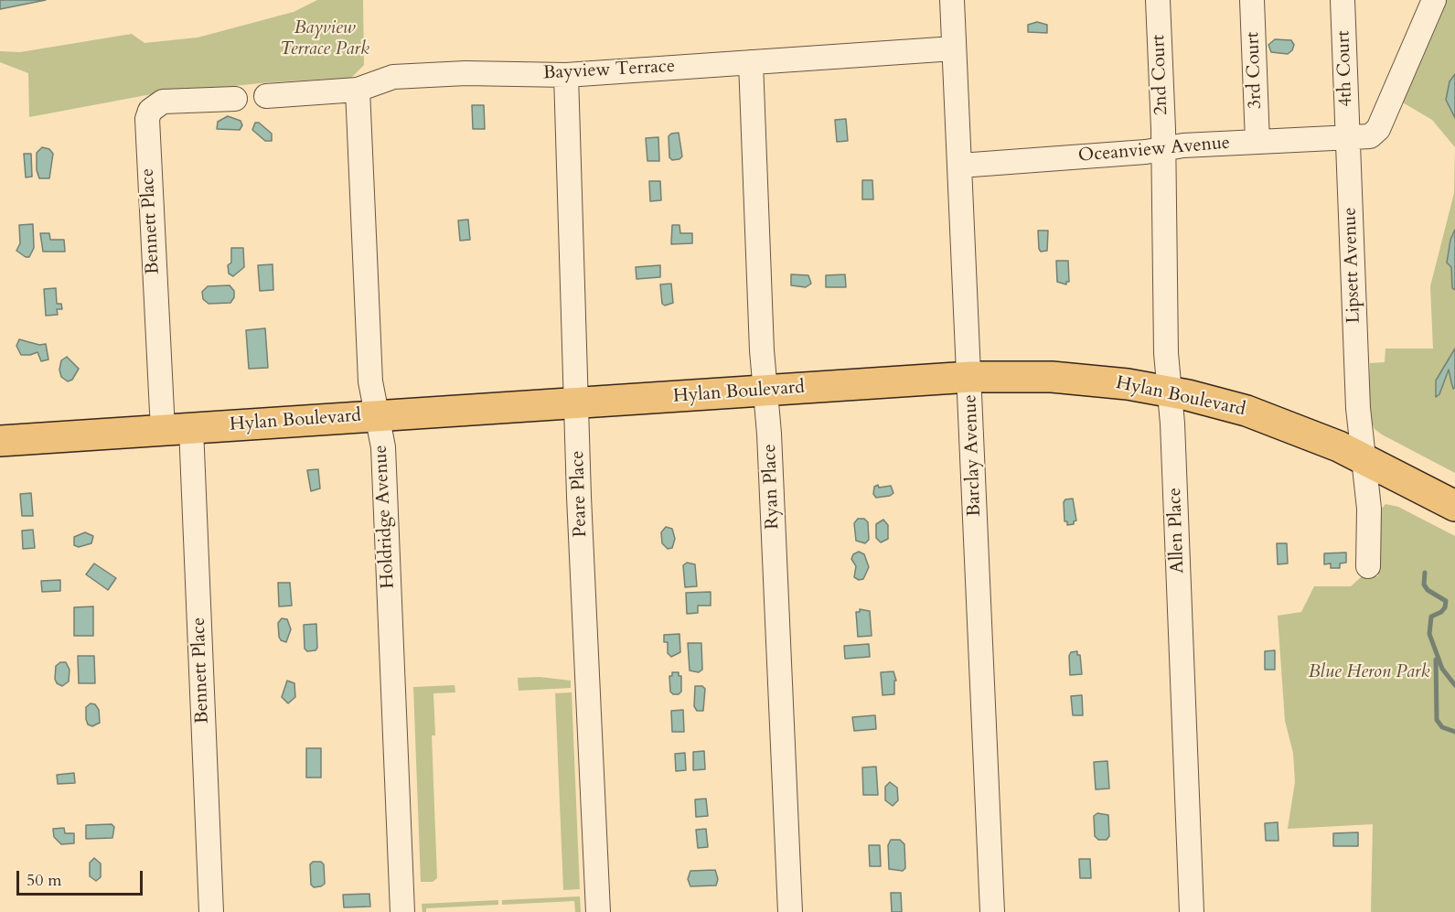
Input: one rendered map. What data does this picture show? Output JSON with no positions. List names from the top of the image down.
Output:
{
  "streets": {
    "main road": ["Hylan Boulevard"],
    "street": [
      "4th Court",
      "Bayview Terrace",
      "3rd Court",
      "2nd Court",
      "Oceanview Avenue",
      "Bennett Place",
      "Lipsett Avenue",
      "Barclay Avenue",
      "Ryan Place",
      "Peare Place",
      "Holdridge Avenue",
      "Allen Place"
    ]
  },
  "crossings": [
    ["4th Court", "Oceanview Avenue"],
    ["4th Court", "Lipsett Avenue"],
    ["Bayview Terrace", "Barclay Avenue"],
    ["Bayview Terrace", "Ryan Place"],
    ["Bayview Terrace", "Peare Place"],
    ["Bayview Terrace", "Holdridge Avenue"],
    ["3rd Court", "Oceanview Avenue"],
    ["2nd Court", "Oceanview Avenue"],
    ["2nd Court", "Allen Place"],
    ["Oceanview Avenue", "Lipsett Avenue"],
    ["Oceanview Avenue", "Barclay Avenue"],
    ["Oceanview Avenue", "Allen Place"],
    ["Bennett Place", "Hylan Boulevard"],
    ["Lipsett Avenue", "Hylan Boulevard"],
    ["Hylan Boulevard", "Barclay Avenue"],
    ["Hylan Boulevard", "Ryan Place"],
    ["Hylan Boulevard", "Peare Place"],
    ["Hylan Boulevard", "Holdridge Avenue"],
    ["Hylan Boulevard", "Allen Place"]
  ],
  "parks": ["Bayview Terrace Park", "Blue Heron Park"],
  "scale_bar": "50 m"
}
